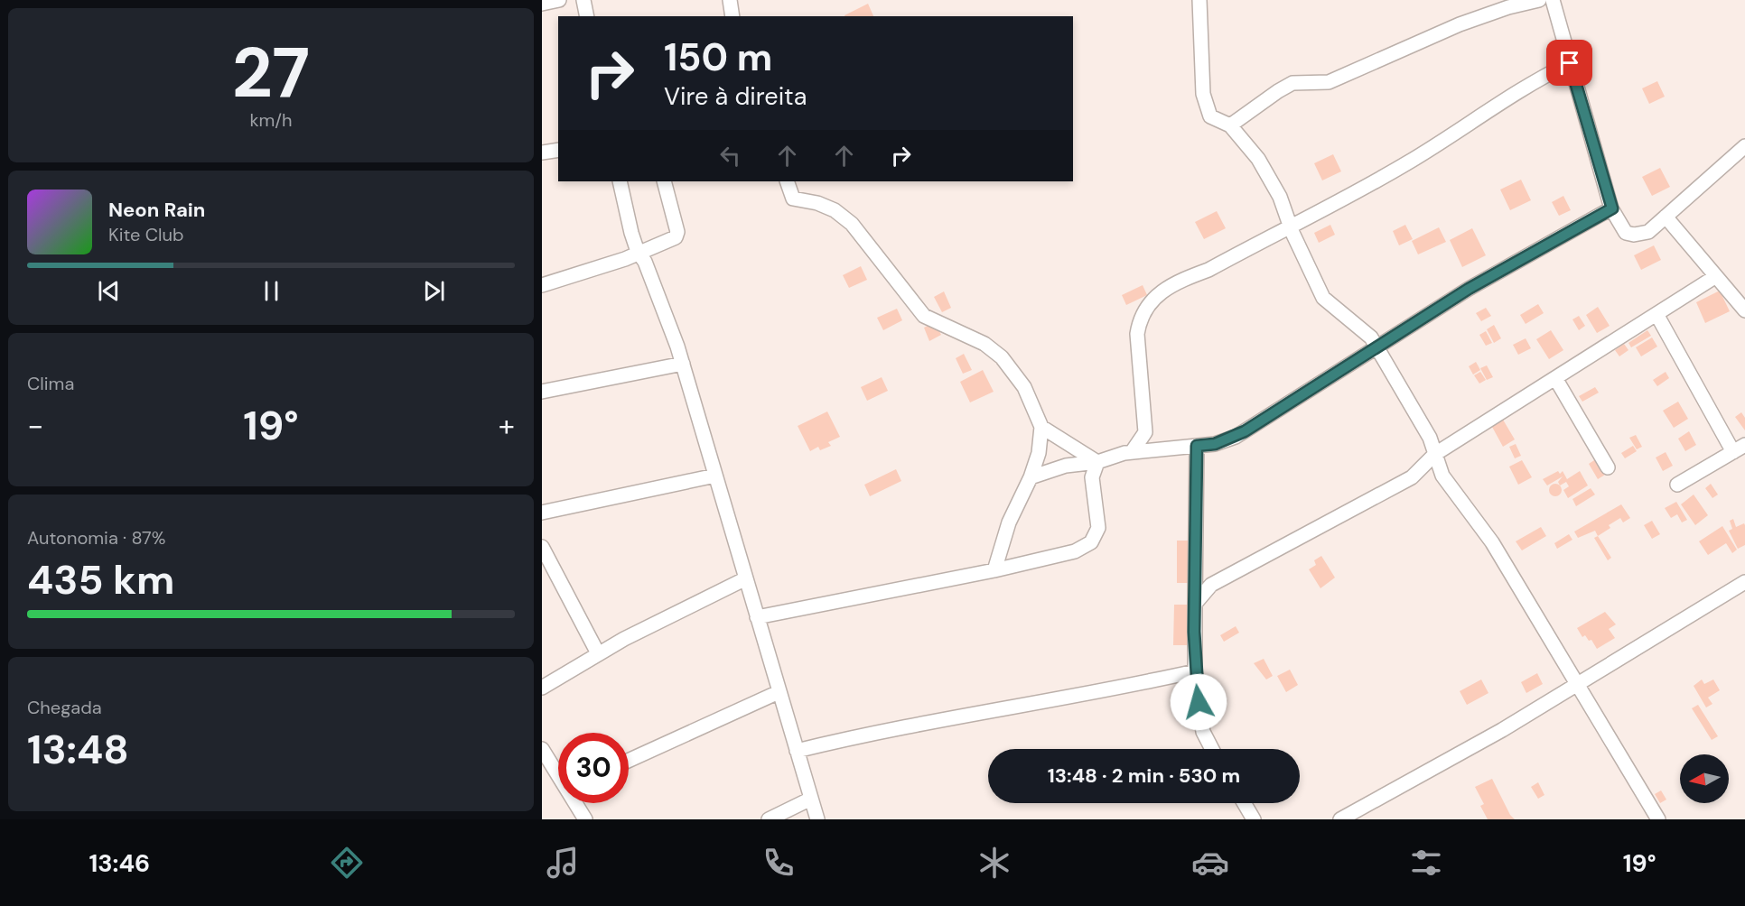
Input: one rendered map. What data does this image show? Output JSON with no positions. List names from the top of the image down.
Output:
{
  "north": "left",
  "page": {
    "tile": [
      ["27", "km/h"],
      "Clima",
      ["Autonomia · 87%", "435 km"],
      ["Chegada", "13:48"]
    ],
    "turn": ["150 m", "Vire à direita"],
    "song": ["Neon Rain", "Kite Club"],
    "heat": ["−", "19°", "+"],
    "limit": "30",
    "trip": "13:48 · 2 min · 530 m",
    "tabs": ["13:46", "19°"]
  }
}
